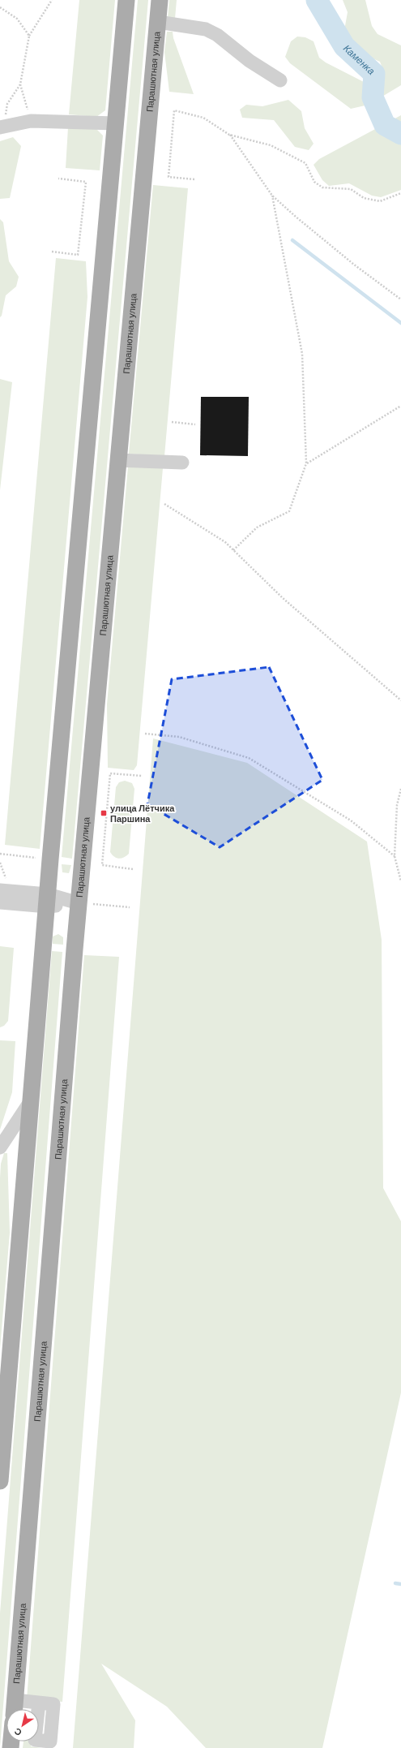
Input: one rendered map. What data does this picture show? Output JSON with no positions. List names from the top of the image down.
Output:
{
  "streets": {
    "main road": ["Парашютная улица"]
  },
  "water": ["Каменка"],
  "places": {
    "transit": ["улица Лётчика Паршина"]
  },
  "north": "bottom left"
}
